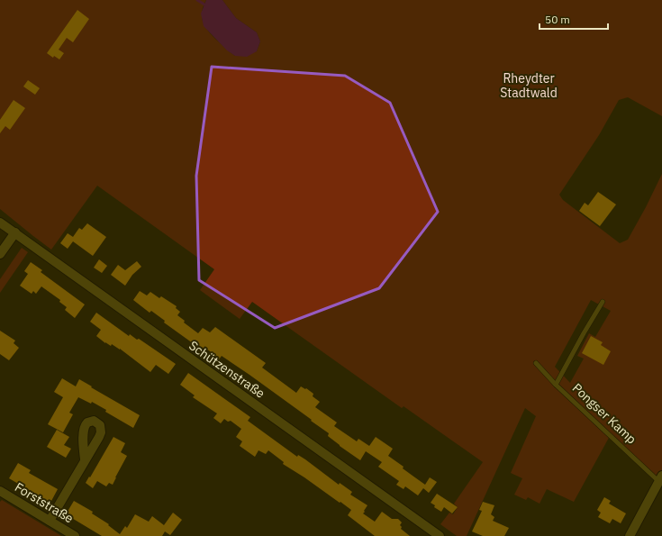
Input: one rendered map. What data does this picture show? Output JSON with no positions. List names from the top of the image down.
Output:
{
  "streets": {
    "street": ["Schützenstraße", "Pongser Kamp", "Forststraße"]
  },
  "parks": ["Rheydter Stadtwald"],
  "scale_bar": "50 m"
}
